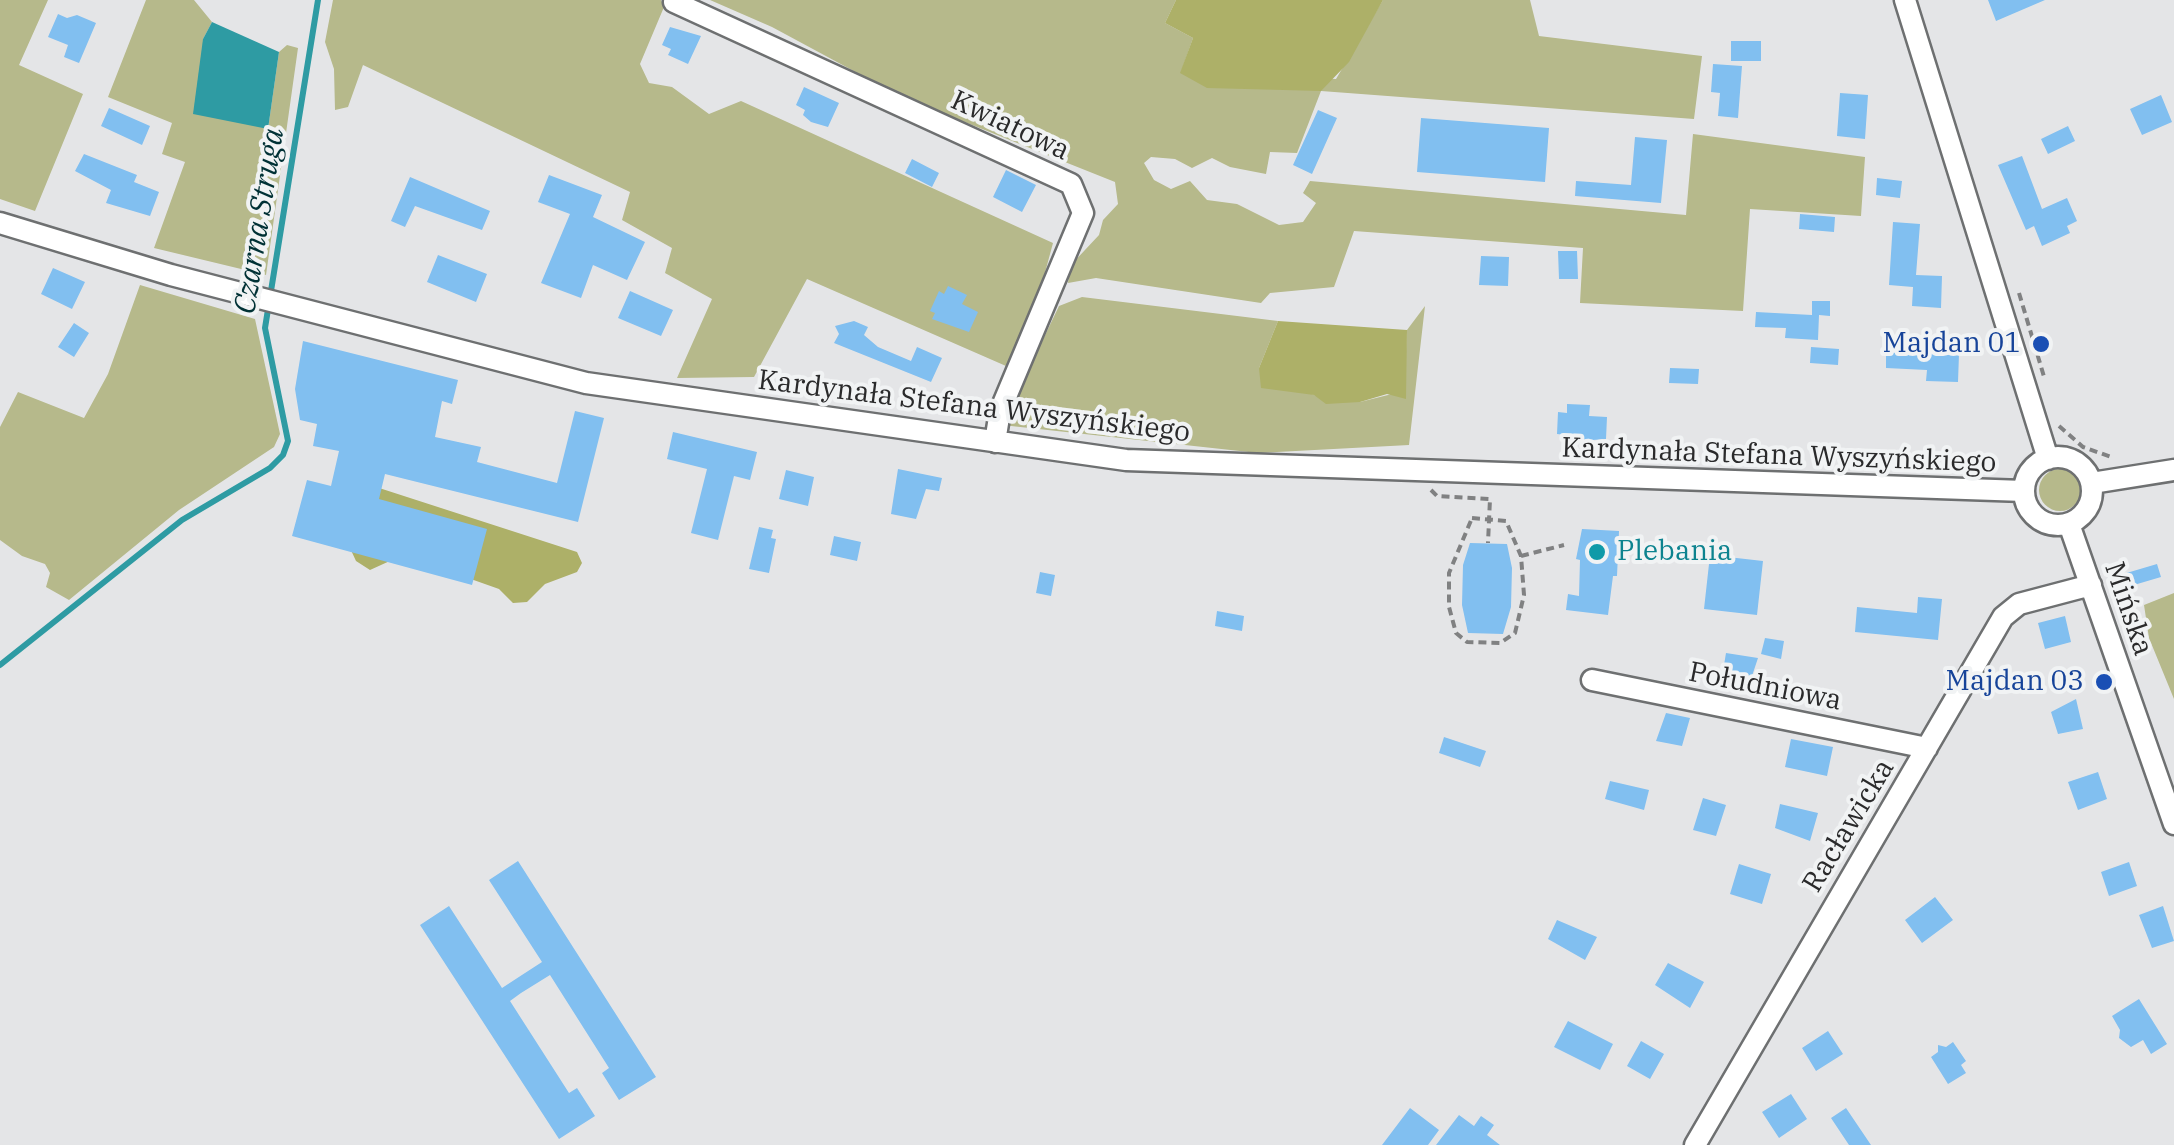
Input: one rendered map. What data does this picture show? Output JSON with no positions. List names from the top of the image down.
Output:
{
  "streets": {
    "street": [
      "Kwiatowa",
      "Kardynała Stefana Wyszyńskiego",
      "Mińska",
      "Południowa",
      "Racławicka"
    ]
  },
  "crossings": [
    ["Kwiatowa", "Kardynała Stefana Wyszyńskiego"],
    ["Kardynała Stefana Wyszyńskiego", "Mińska"],
    ["Mińska", "Racławicka"],
    ["Południowa", "Racławicka"]
  ],
  "water": ["Czarna Struga"],
  "places": ["Majdan 01", "Plebania", "Majdan 03"]
}
